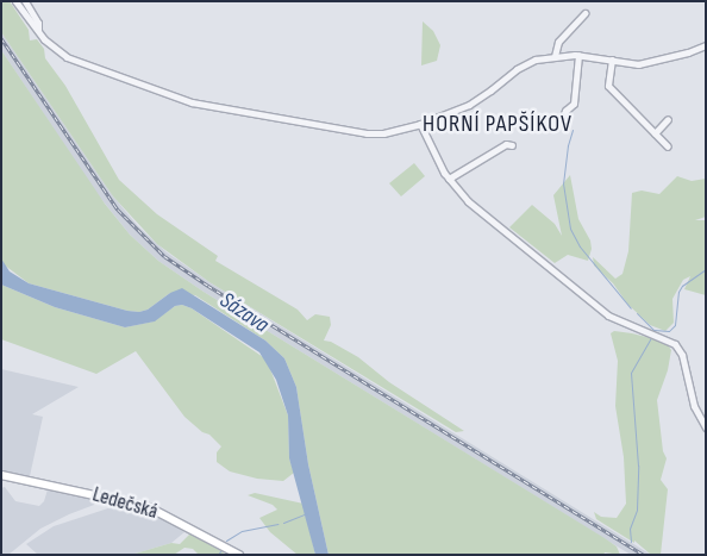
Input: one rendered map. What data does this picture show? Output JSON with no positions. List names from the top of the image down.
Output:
{
  "streets": {
    "main road": ["Ledečská"]
  },
  "districts": ["HORNÍ PAPŠÍKOV"],
  "water": ["Sázava"]
}
